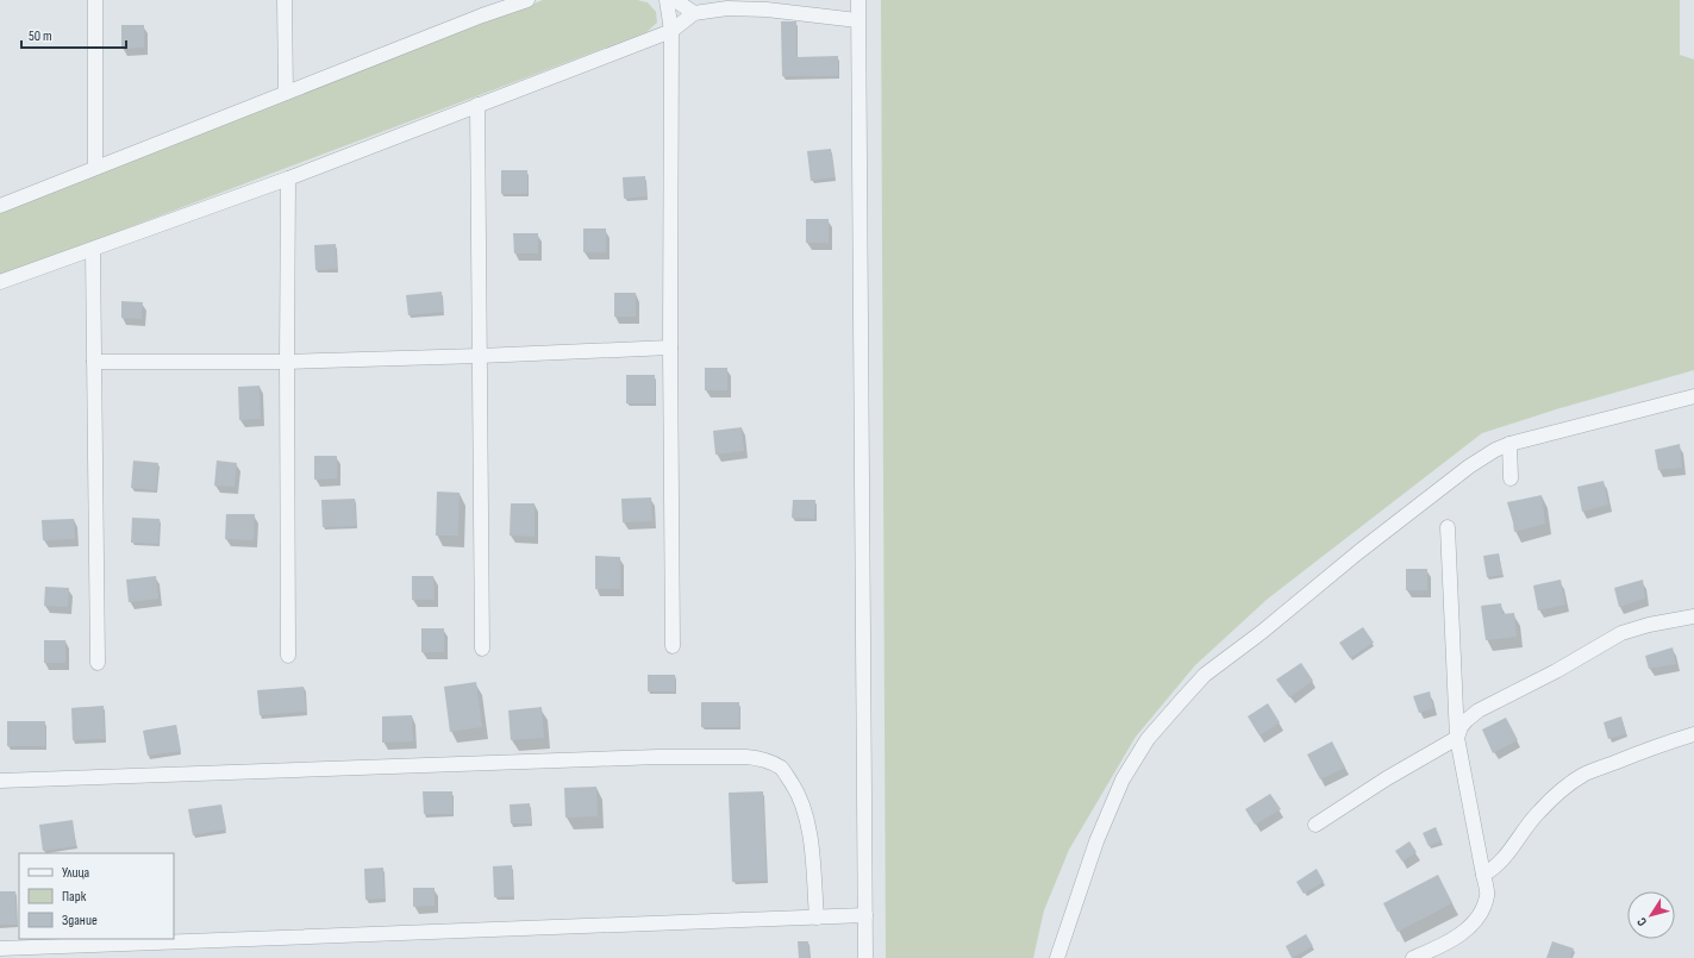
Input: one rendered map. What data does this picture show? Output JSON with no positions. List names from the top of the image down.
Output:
{
  "legend": ["Улица", "Парк", "Здание"],
  "scale_bar": "50 m",
  "north": "bottom left"
}
